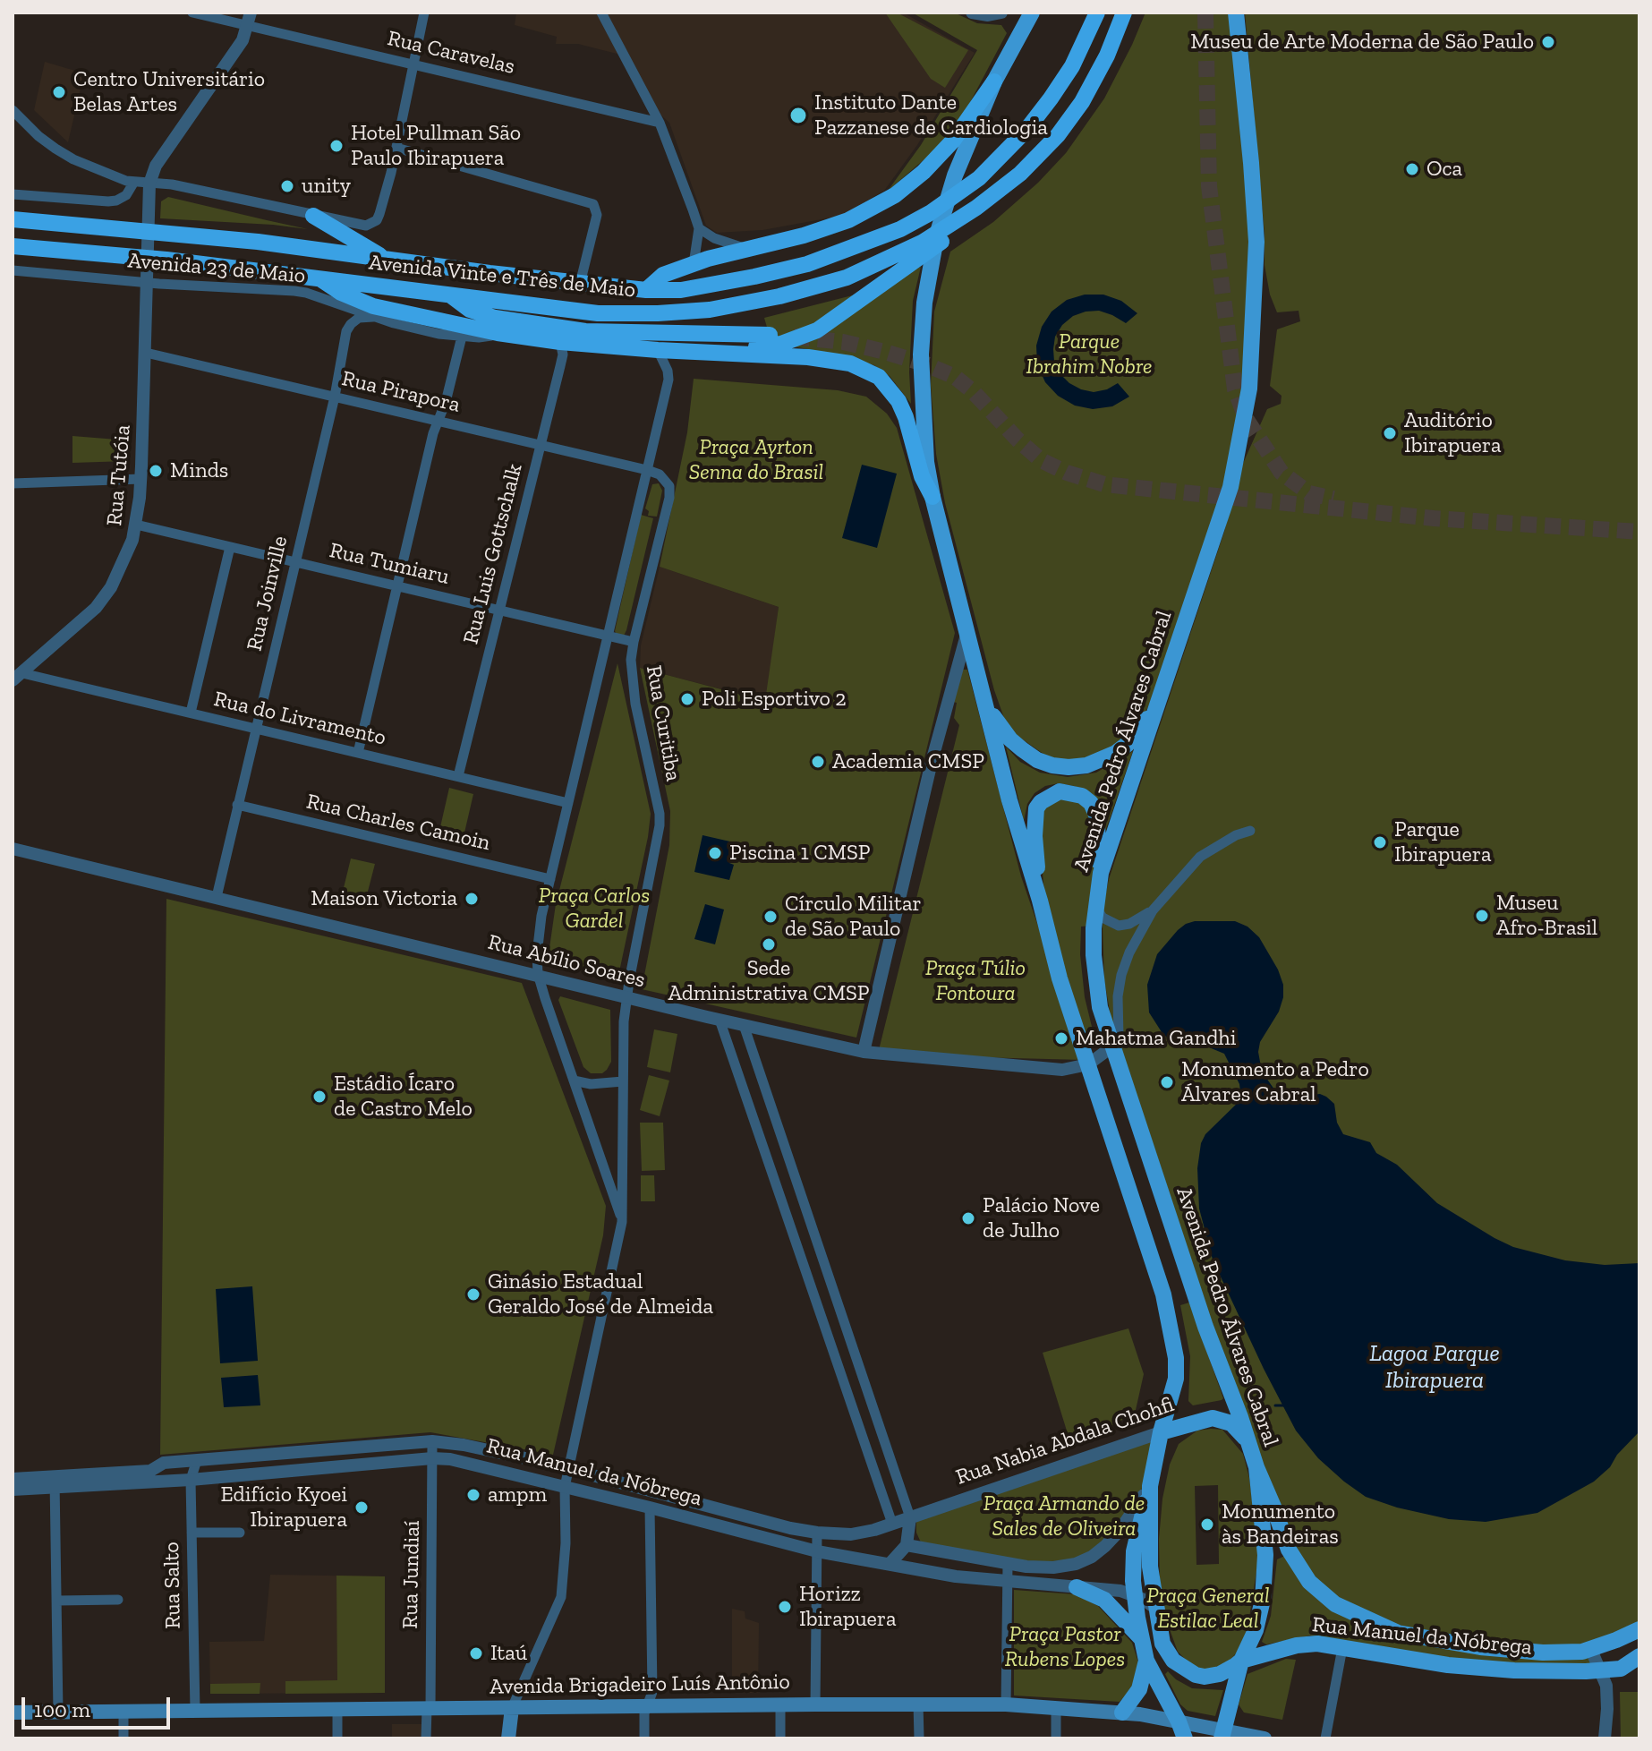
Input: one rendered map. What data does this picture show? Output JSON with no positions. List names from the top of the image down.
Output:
{
  "streets": {
    "highway": ["Avenida Vinte e Três de Maio"],
    "main road": [
      "Avenida Pedro Álvares Cabral",
      "Rua Nabia Abdala Chohfi",
      "Rua Manuel da Nóbrega",
      "Avenida Brigadeiro Luís Antônio"
    ],
    "street": [
      "Rua Caravelas",
      "Avenida 23 de Maio",
      "Rua Pirapora",
      "Rua Tutóia",
      "Rua Luis Gottschalk",
      "Rua Tumiaru",
      "Rua Joinville",
      "Rua do Livramento",
      "Rua Curitiba",
      "Rua Charles Camoin",
      "Rua Abílio Soares",
      "Rua Jundiaí",
      "Rua Salto"
    ]
  },
  "crossings": [
    ["Avenida 23 de Maio", "Rua Tutóia"],
    ["Avenida 23 de Maio", "Rua Joinville"],
    ["Rua Pirapora", "Rua Tutóia"],
    ["Rua Pirapora", "Rua Luis Gottschalk"],
    ["Rua Pirapora", "Rua Joinville"],
    ["Rua Pirapora", "Rua Curitiba"],
    ["Rua Tutóia", "Rua Tumiaru"],
    ["Rua Tutóia", "Rua do Livramento"],
    ["Rua Luis Gottschalk", "Rua Tumiaru"],
    ["Rua Luis Gottschalk", "Rua do Livramento"],
    ["Rua Tumiaru", "Rua Joinville"],
    ["Rua Tumiaru", "Rua Curitiba"],
    ["Rua Joinville", "Rua do Livramento"],
    ["Rua Joinville", "Rua Charles Camoin"],
    ["Rua Joinville", "Rua Abílio Soares"],
    ["Rua Curitiba", "Rua Abílio Soares"],
    ["Rua Curitiba", "Rua Manuel da Nóbrega"],
    ["Rua Curitiba", "Avenida Brigadeiro Luís Antônio"],
    ["Avenida Pedro Álvares Cabral", "Rua Abílio Soares"],
    ["Avenida Pedro Álvares Cabral", "Rua Nabia Abdala Chohfi"],
    ["Avenida Pedro Álvares Cabral", "Rua Manuel da Nóbrega"],
    ["Rua Nabia Abdala Chohfi", "Rua Manuel da Nóbrega"],
    ["Rua Manuel da Nóbrega", "Rua Jundiaí"],
    ["Rua Manuel da Nóbrega", "Rua Salto"],
    ["Rua Jundiaí", "Avenida Brigadeiro Luís Antônio"],
    ["Rua Salto", "Avenida Brigadeiro Luís Antônio"]
  ],
  "water": ["Lagoa Parque Ibirapuera"],
  "parks": [
    "Parque Ibrahim Nobre",
    "Praça Ayrton Senna do Brasil",
    "Praça Carlos Gardel",
    "Praça Túlio Fontoura",
    "Praça Armando de Sales de Oliveira",
    "Praça General Estilac Leal",
    "Praça Pastor Rubens Lopes"
  ],
  "places": [
    "Museu de Arte Moderna de São Paulo",
    "Centro Universitário Belas Artes",
    "Instituto Dante Pazzanese de Cardiologia",
    "Hotel Pullman São Paulo Ibirapuera",
    "Oca",
    "unity",
    "Auditório Ibirapuera",
    "Minds",
    "Poli Esportivo 2",
    "Academia CMSP",
    "Parque Ibirapuera",
    "Piscina 1 CMSP",
    "Maison Victoria",
    "Museu Afro-Brasil",
    "Círculo Militar de São Paulo",
    "Sede Administrativa CMSP",
    "Mahatma Gandhi",
    "Monumento a Pedro Álvares Cabral",
    "Estádio Ícaro de Castro Melo",
    "Palácio Nove de Julho",
    "Ginásio Estadual Geraldo José de Almeida",
    "ampm",
    "Edifício Kyoei Ibirapuera",
    "Monumento às Bandeiras",
    "Horizz Ibirapuera",
    "Itaú"
  ],
  "scale_bar": "100 m"
}
